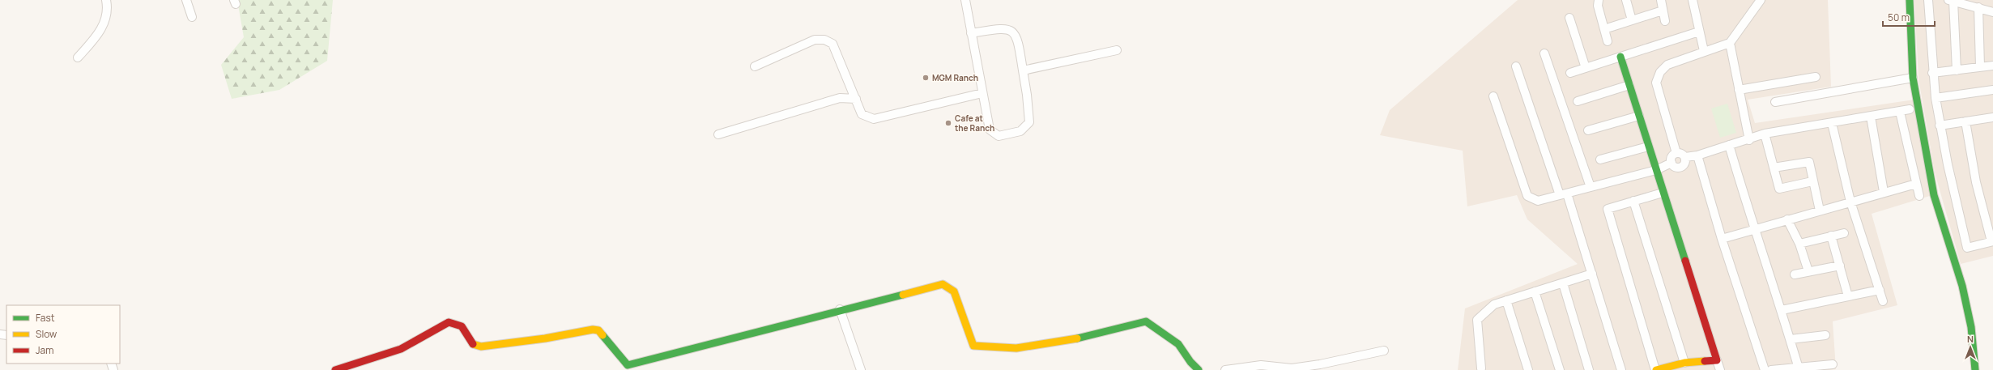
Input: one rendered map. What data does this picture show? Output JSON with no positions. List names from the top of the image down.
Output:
{
  "places": ["MGM Ranch", "Cafe at the Ranch"],
  "legend": ["Fast", "Slow", "Jam"],
  "scale_bar": "50 m",
  "north": "top"
}
